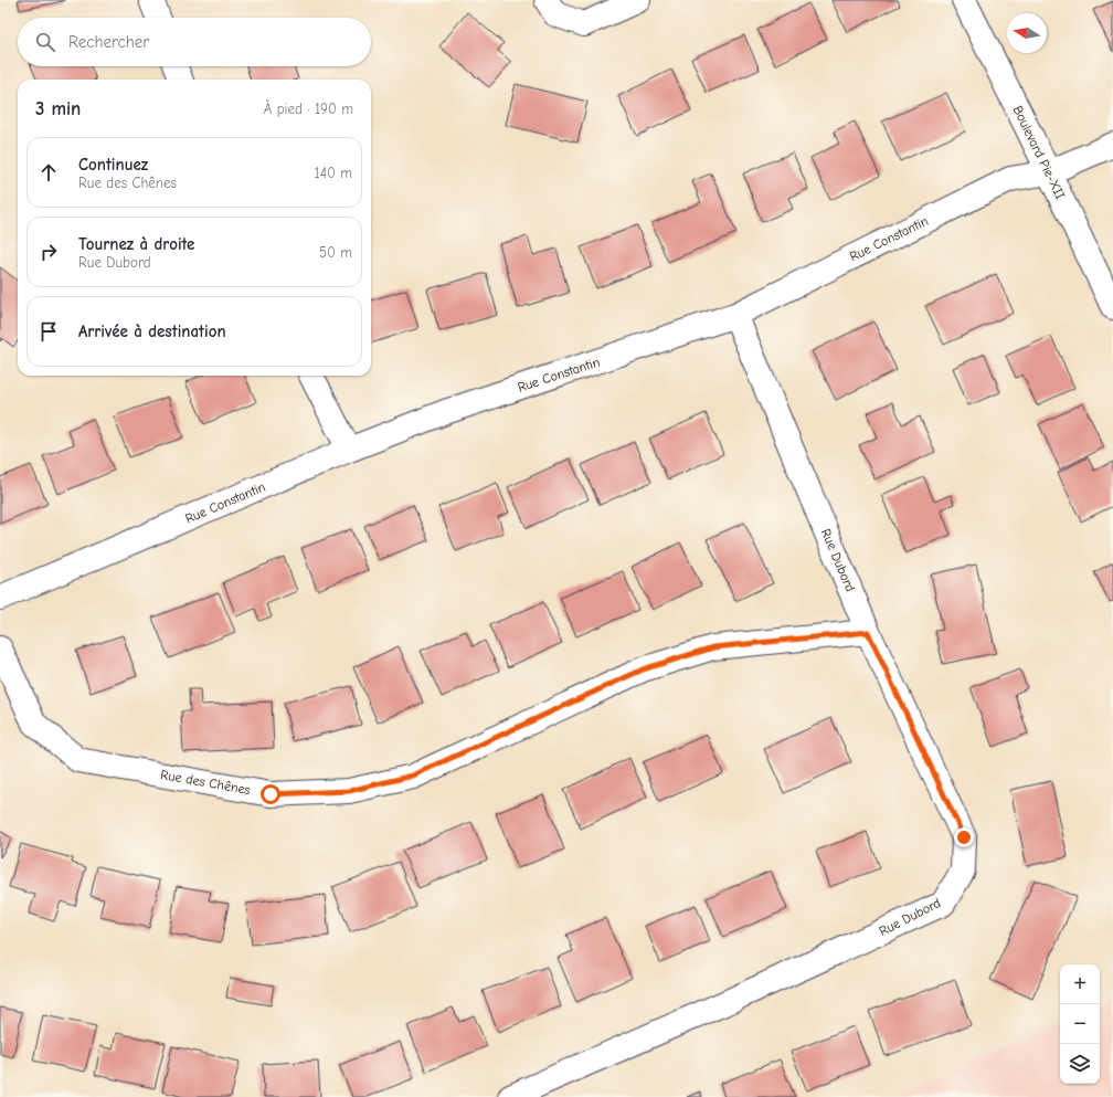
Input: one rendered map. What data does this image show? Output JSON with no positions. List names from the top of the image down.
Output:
{
  "streets": {
    "street": [
      "Boulevard Pie-XII",
      "Rue Constantin",
      "Rue Dubord",
      "Rue des Chênes"
    ]
  },
  "crossings": [
    ["Boulevard Pie-XII", "Rue Constantin"],
    ["Rue Constantin", "Rue Dubord"],
    ["Rue Dubord", "Rue des Chênes"]
  ],
  "north": "left",
  "page": {
    "search": "Rechercher",
    "heading": ["3 min", "À pied · 190 m"],
    "list": [
      ["Continuez", "Rue des Chênes", "140 m"],
      ["Tournez à droite", "Rue Dubord", "50 m"],
      "Arrivée à destination"
    ],
    "map_buttons": ["+", "−"]
  }
}
